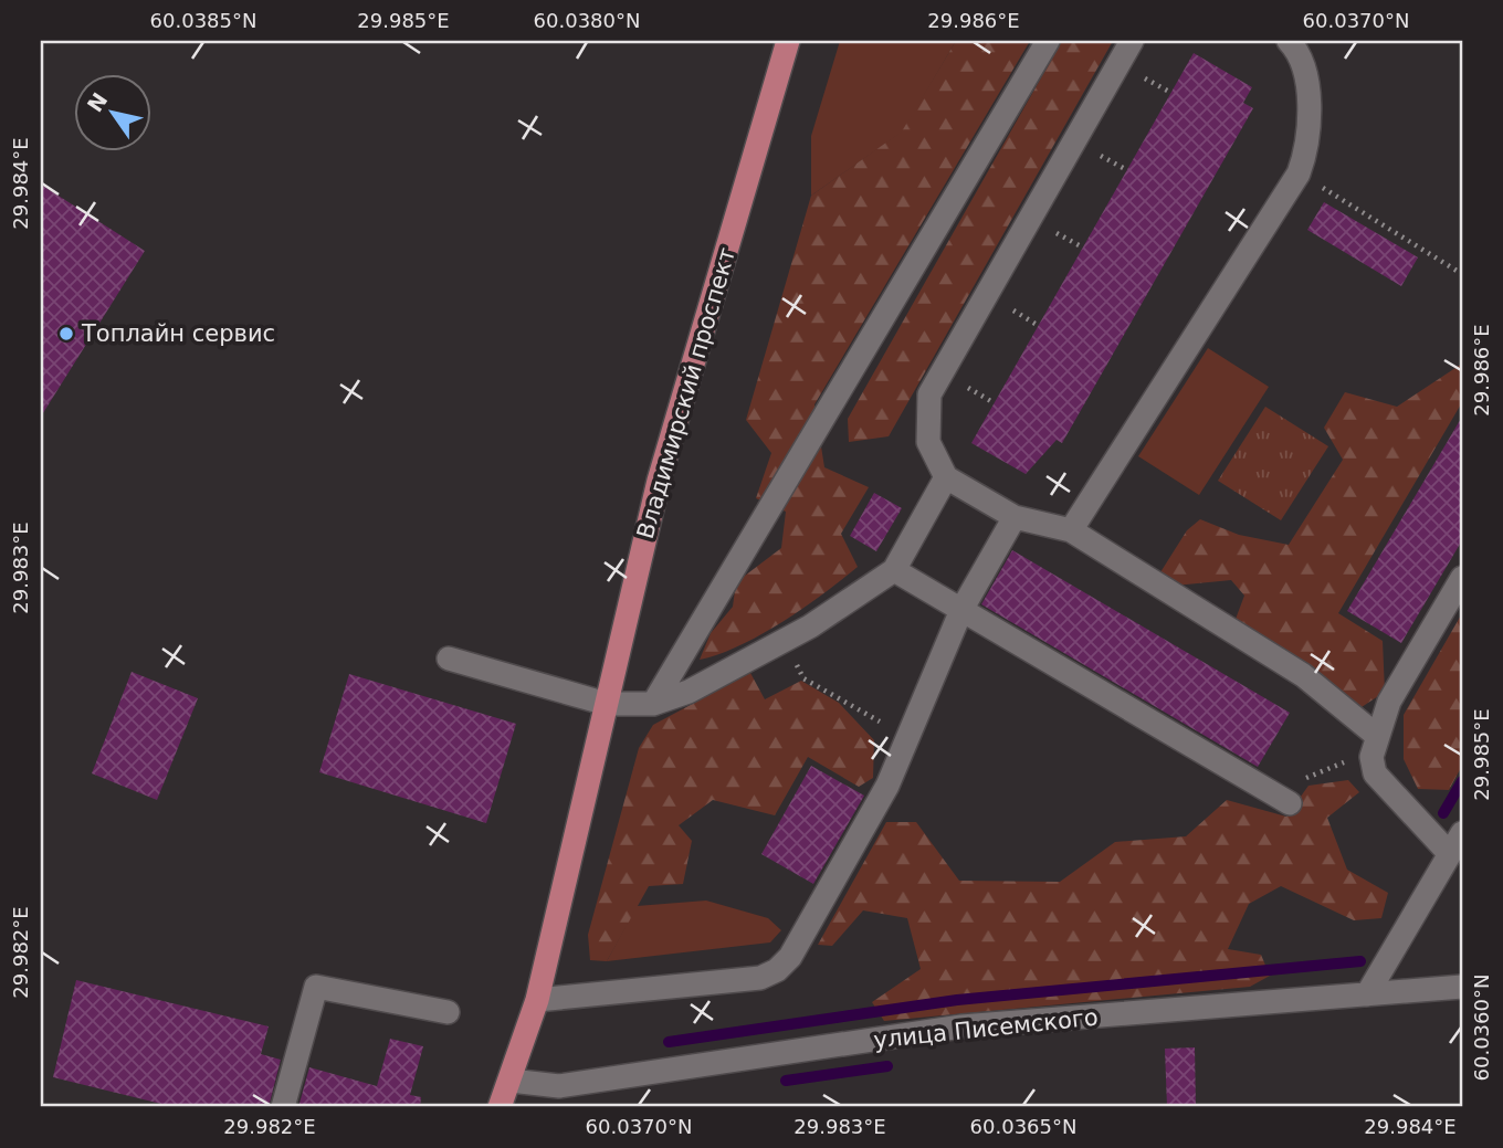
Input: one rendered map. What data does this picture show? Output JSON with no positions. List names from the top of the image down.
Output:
{
  "streets": {
    "main road": ["Владимирский проспект"],
    "street": ["улица Писемского"]
  },
  "crossings": [
    ["Владимирский проспект", "улица Писемского"]
  ],
  "places": ["Топлайн сервис"],
  "north": "top left",
  "coordinates": [
    "60.0385°N",
    "29.985°E",
    "60.0380°N",
    "29.986°E",
    "60.0370°N",
    "29.984°E",
    "29.983°E",
    "29.982°E",
    "60.0360°N",
    "60.0365°N"
  ]
}
